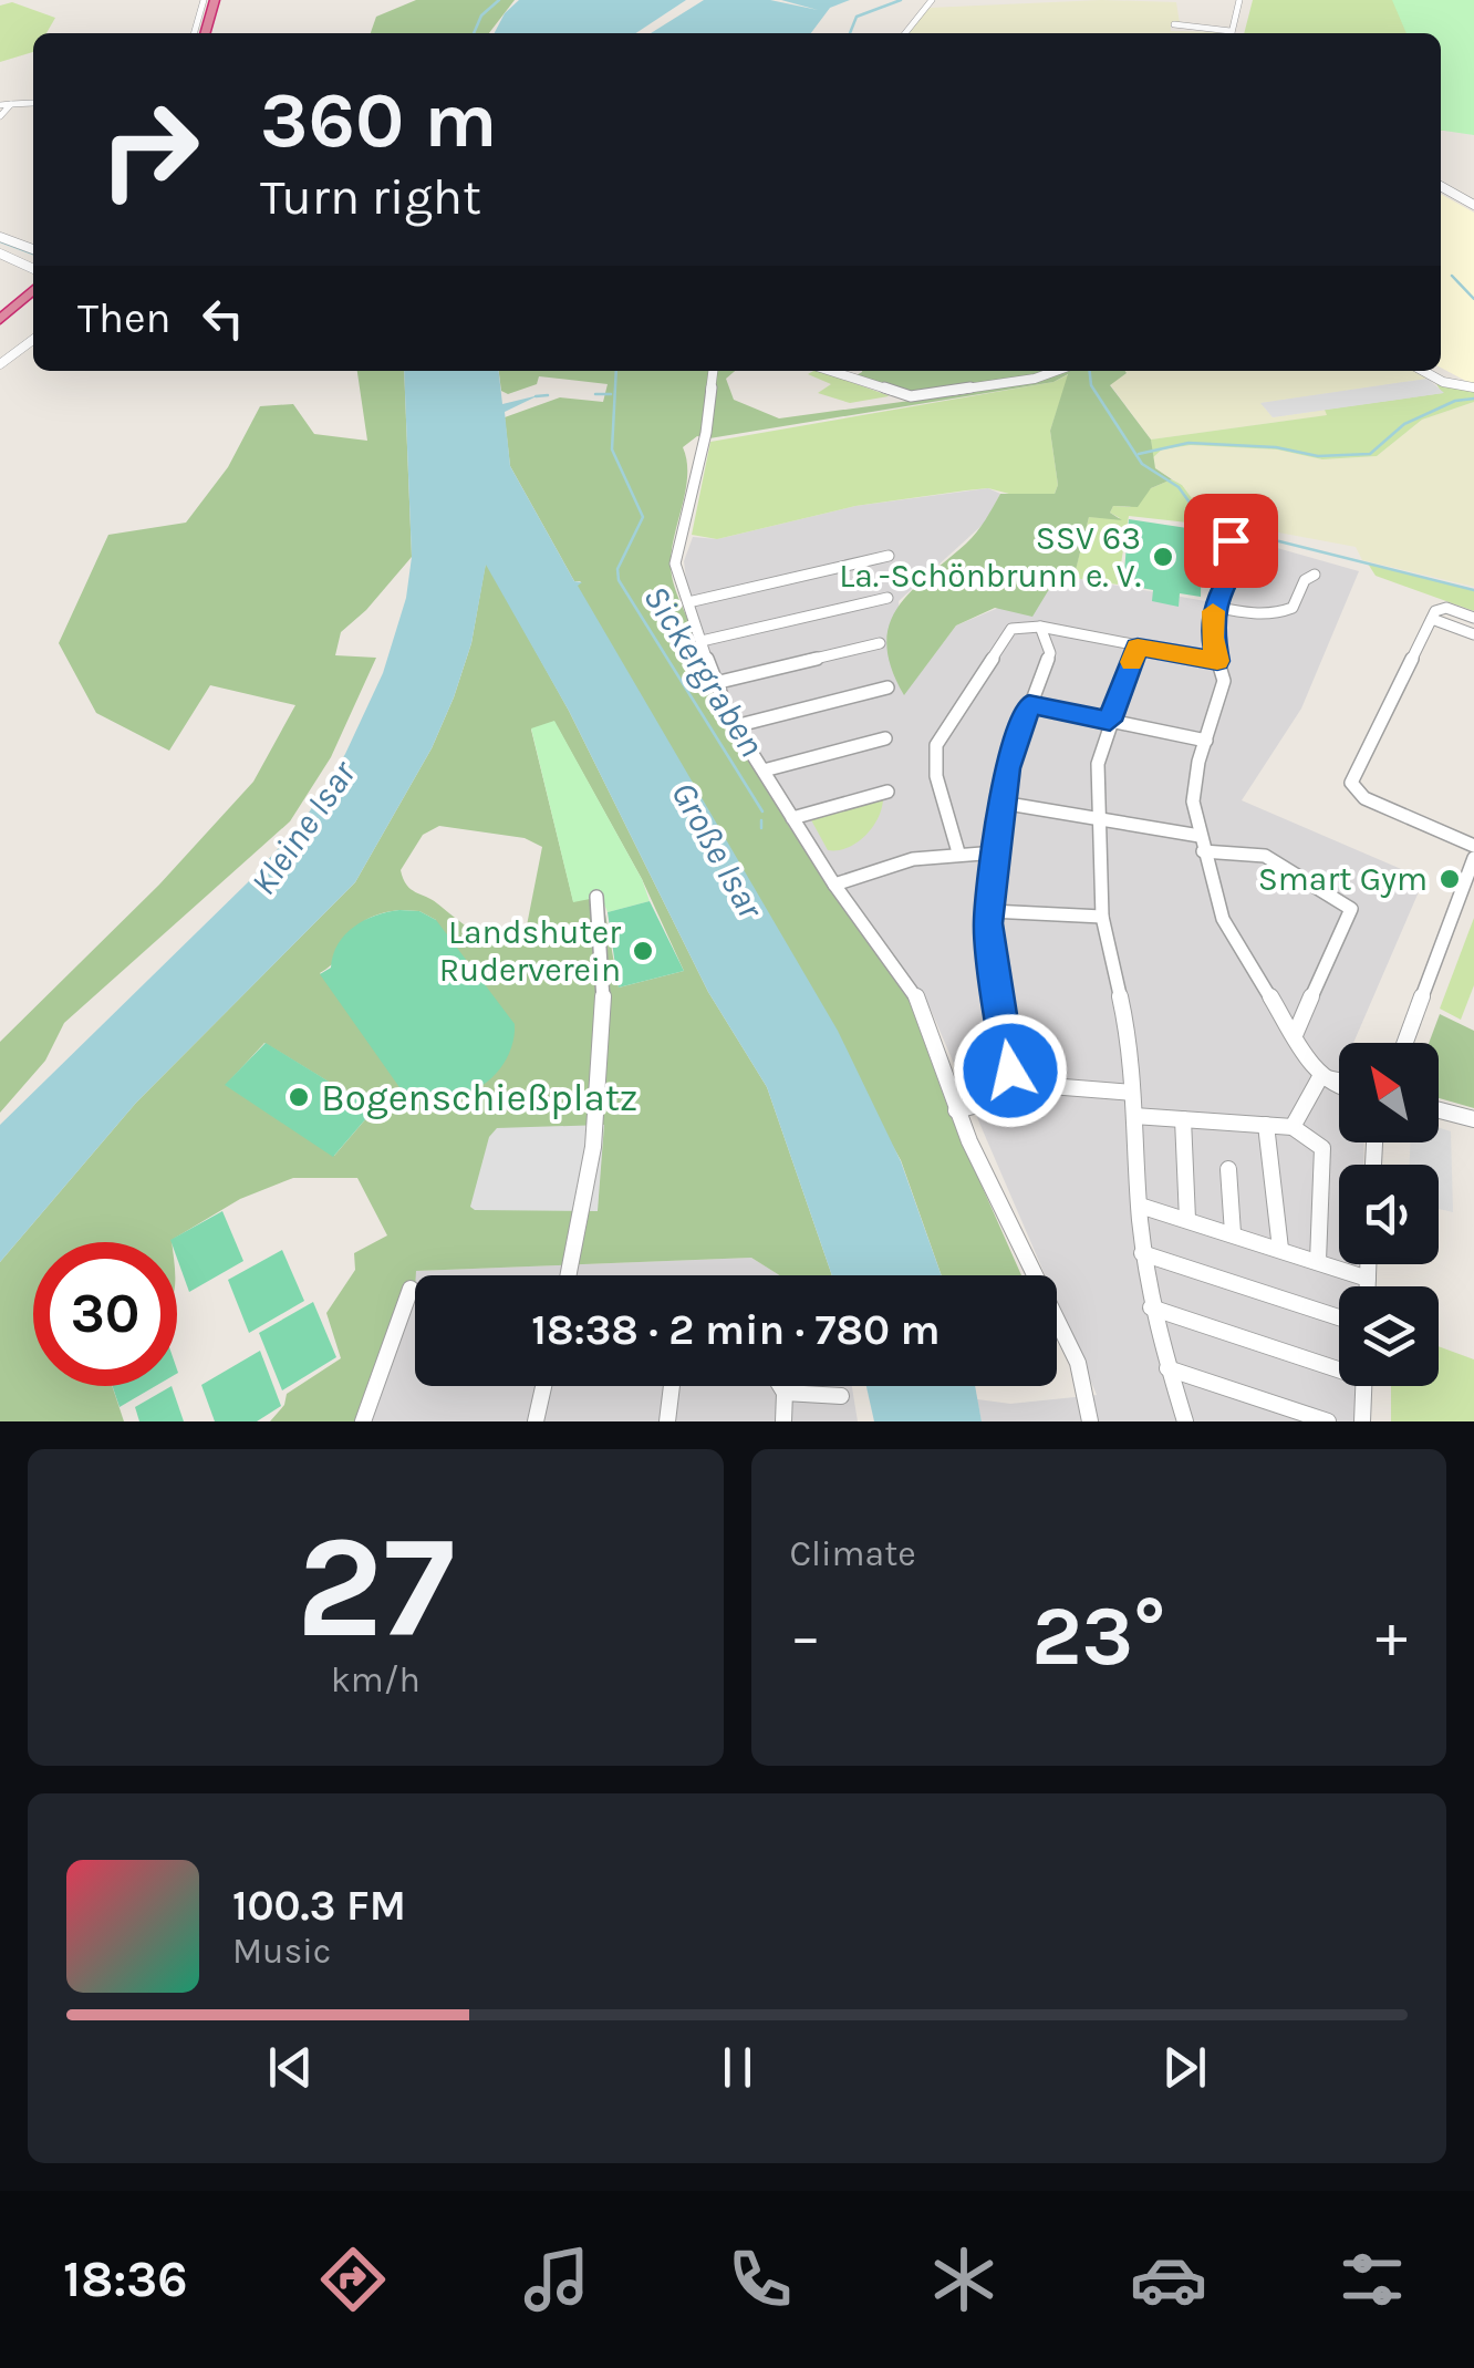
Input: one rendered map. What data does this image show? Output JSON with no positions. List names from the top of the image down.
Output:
{
  "water": ["Sickergraben", "Kleine Isar", "Große Isar"],
  "places": [
    "SSV 63 La.-Schönbrunn e. V.",
    "Smart Gym",
    "Landshuter Ruderverein",
    "Bogenschießplatz"
  ],
  "north": "top left",
  "page": {
    "turn": ["360 m", "Turn right"],
    "then": "Then",
    "limit": "30",
    "trip": "18:38 · 2 min · 780 m",
    "tile": [
      ["27", "km/h"],
      "Climate"
    ],
    "heat": ["−", "23°", "+"],
    "song": ["100.3 FM", "Music"],
    "tabs": "18:36"
  }
}
